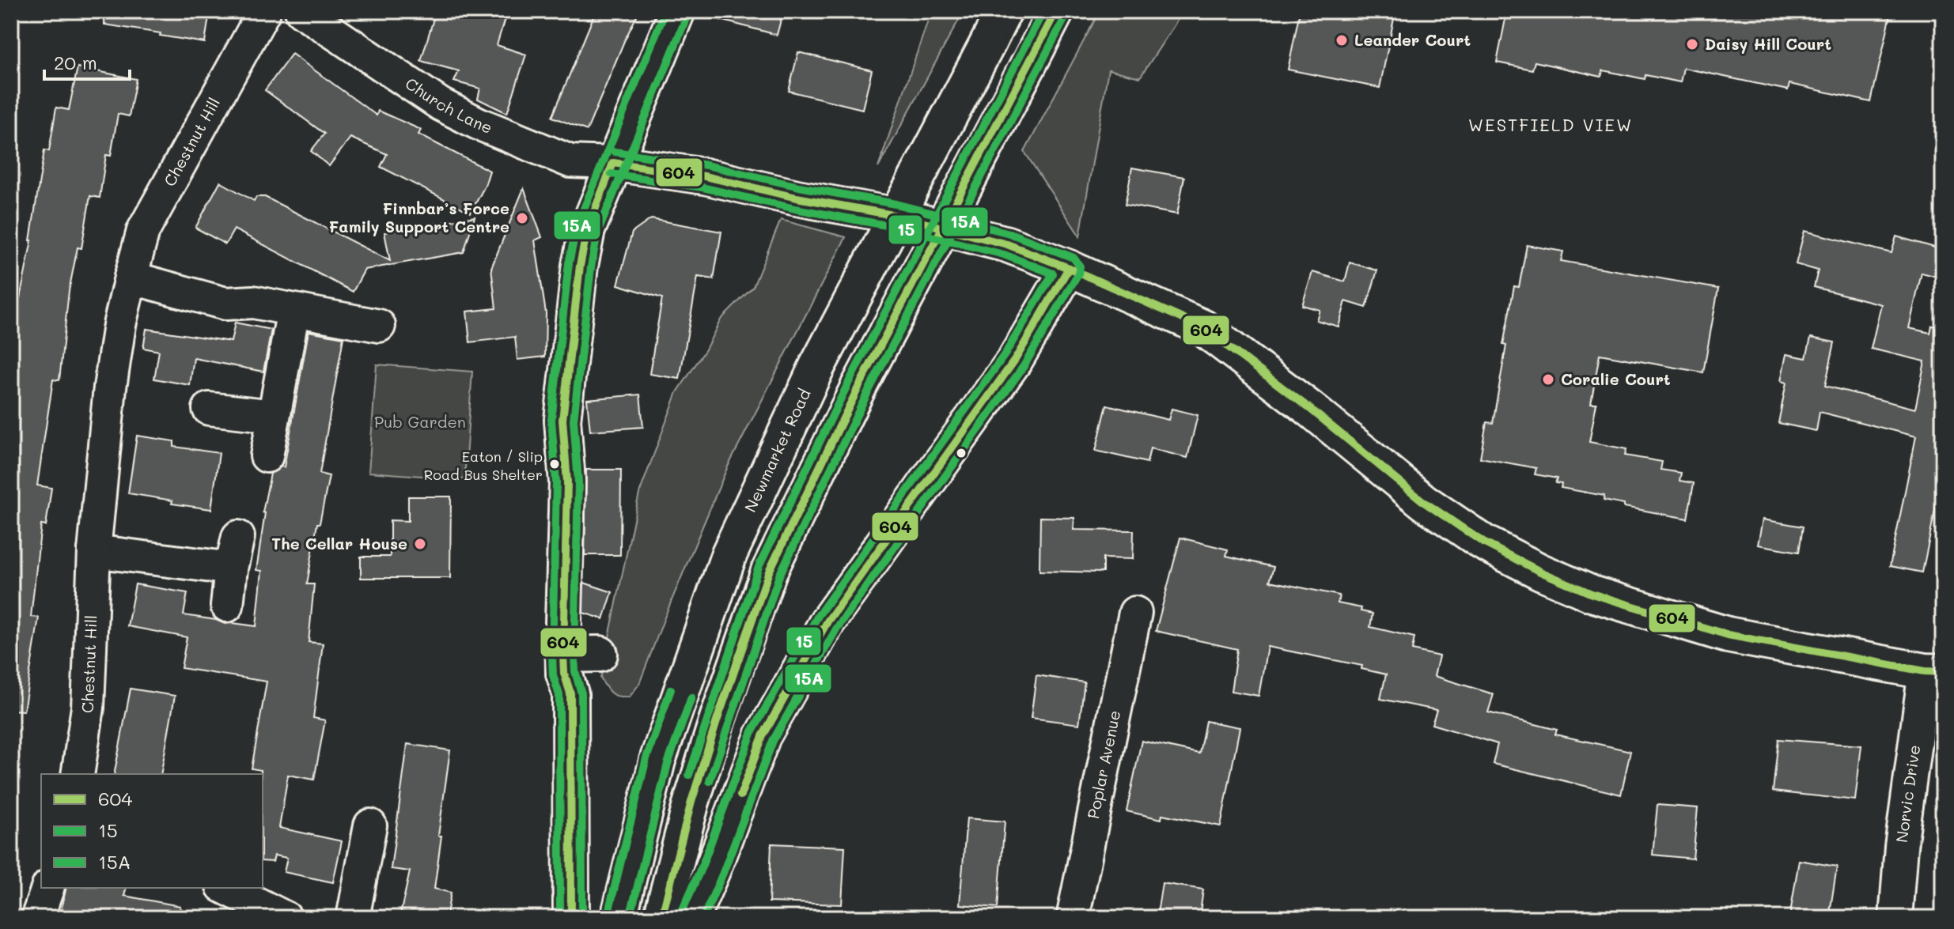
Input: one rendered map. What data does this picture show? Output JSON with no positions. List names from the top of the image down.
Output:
{
  "streets": {
    "main road": ["Newmarket Road"],
    "street": [
      "Church Lane",
      "Chestnut Hill",
      "Poplar Avenue",
      "Norvic Drive"
    ]
  },
  "districts": ["WESTFIELD VIEW"],
  "parks": ["Pub Garden"],
  "places": [
    "Leander Court",
    "Daisy Hill Court",
    "Finnbar’s Force Family Support Centre",
    "Coralie Court",
    "Eaton / Slip Road Bus Shelter",
    "The Cellar House"
  ],
  "lines": ["transit line 604", "transit line 15A", "transit line 15"],
  "legend": ["604", "15", "15A"],
  "scale_bar": "20 m"
}
